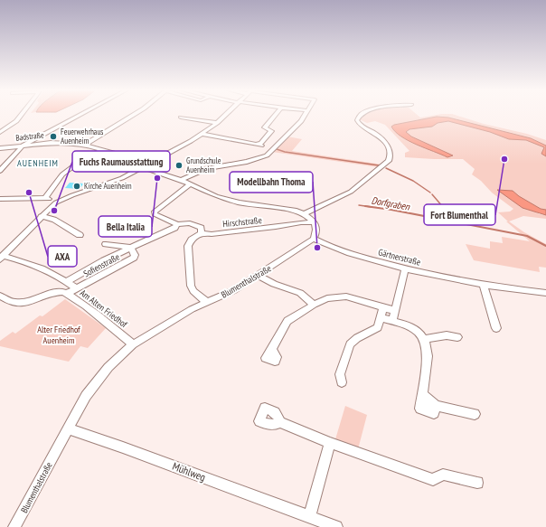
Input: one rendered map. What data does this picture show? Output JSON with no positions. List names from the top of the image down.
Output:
{
  "streets": {
    "street": [
      "Badstraße",
      "Hirschstraße",
      "Gärtnerstraße",
      "Sofienstraße",
      "Blumenthalstraße",
      "Am Alten Friedhof",
      "Mühlweg"
    ]
  },
  "crossings": [
    ["Gärtnerstraße", "Blumenthalstraße"],
    ["Sofienstraße", "Am Alten Friedhof"],
    ["Blumenthalstraße", "Am Alten Friedhof"],
    ["Blumenthalstraße", "Mühlweg"]
  ],
  "districts": ["AUENHEIM"],
  "water": ["Dorfgraben"],
  "parks": ["Alter Friedhof Auenheim"],
  "places": [
    "Feuerwehrhaus Auenheim",
    "Fort Blumenthal",
    "Grundschule Auenheim",
    "Bella Italia",
    "Kirche Auenheim",
    "AXA",
    "Fuchs Raumausstattung",
    "Modellbahn Thoma"
  ]
}
